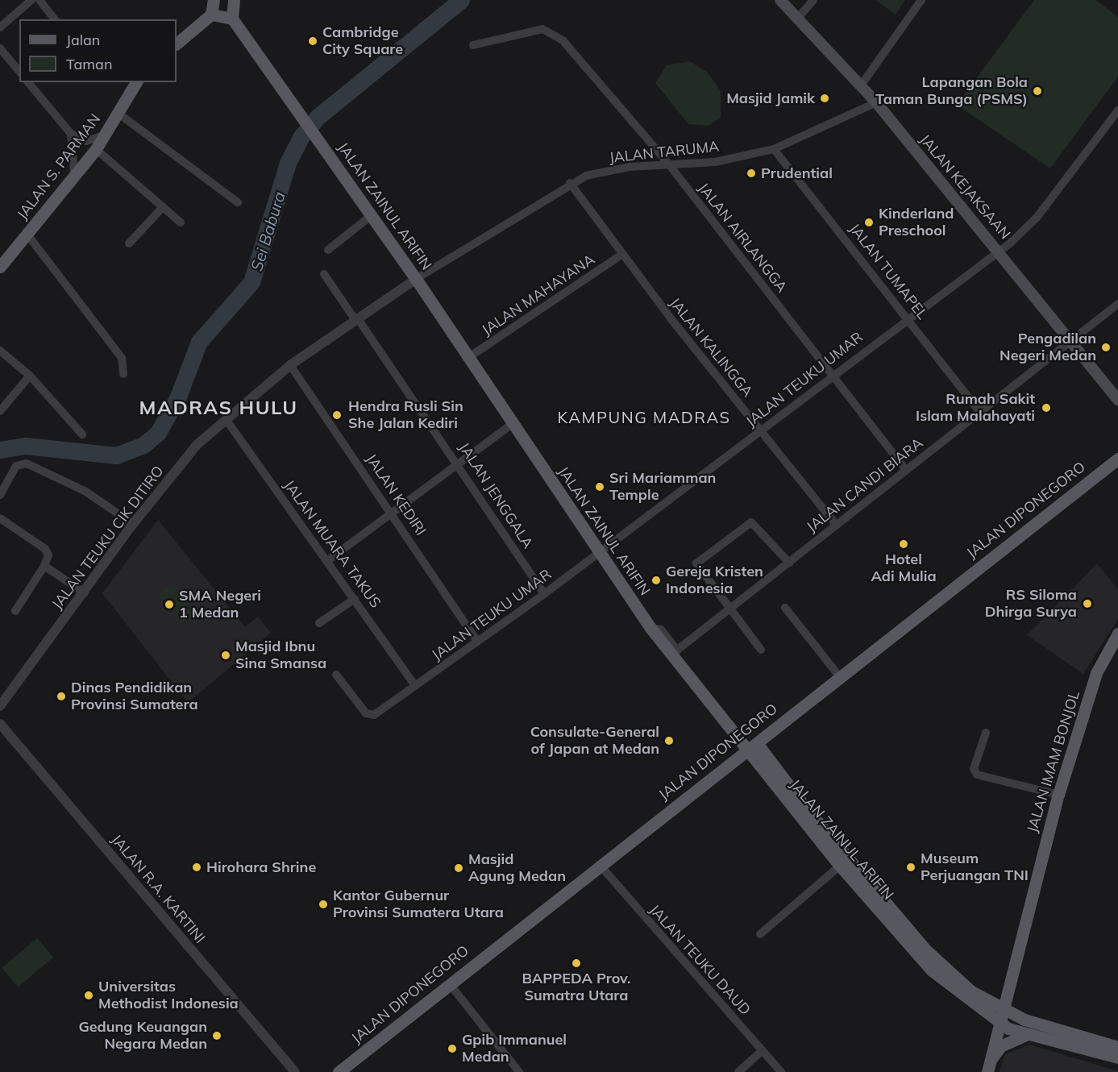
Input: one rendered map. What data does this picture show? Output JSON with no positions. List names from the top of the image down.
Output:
{
  "streets": {
    "main road": [
      "JALAN S. PARMAN",
      "JALAN KEJAKSAAN",
      "JALAN ZAINUL ARIFIN",
      "JALAN DIPONEGORO",
      "JALAN IMAM BONJOL"
    ],
    "street": [
      "JALAN TARUMA",
      "JALAN AIRLANGGA",
      "JALAN TUMAPEL",
      "JALAN MAHAYANA",
      "JALAN KALINGGA",
      "JALAN TEUKU UMAR",
      "JALAN CANDI BIARA",
      "JALAN KEDIRI",
      "JALAN JENGGALA",
      "JALAN TEUKU CIK DITIRO",
      "JALAN MUARA TAKUS",
      "JALAN R.A. KARTINI",
      "JALAN TEUKU DAUD"
    ]
  },
  "crossings": [
    ["JALAN TARUMA", "JALAN KEJAKSAAN"],
    ["JALAN TARUMA", "JALAN ZAINUL ARIFIN"],
    ["JALAN TARUMA", "JALAN AIRLANGGA"],
    ["JALAN TARUMA", "JALAN TUMAPEL"],
    ["JALAN TARUMA", "JALAN KALINGGA"],
    ["JALAN TARUMA", "JALAN TEUKU CIK DITIRO"],
    ["JALAN KEJAKSAAN", "JALAN TEUKU UMAR"],
    ["JALAN KEJAKSAAN", "JALAN CANDI BIARA"],
    ["JALAN ZAINUL ARIFIN", "JALAN MAHAYANA"],
    ["JALAN ZAINUL ARIFIN", "JALAN TEUKU UMAR"],
    ["JALAN ZAINUL ARIFIN", "JALAN CANDI BIARA"],
    ["JALAN ZAINUL ARIFIN", "JALAN DIPONEGORO"],
    ["JALAN ZAINUL ARIFIN", "JALAN TEUKU CIK DITIRO"],
    ["JALAN ZAINUL ARIFIN", "JALAN IMAM BONJOL"],
    ["JALAN AIRLANGGA", "JALAN TEUKU UMAR"],
    ["JALAN AIRLANGGA", "JALAN CANDI BIARA"],
    ["JALAN TUMAPEL", "JALAN TEUKU UMAR"],
    ["JALAN TUMAPEL", "JALAN CANDI BIARA"],
    ["JALAN MAHAYANA", "JALAN KALINGGA"],
    ["JALAN KALINGGA", "JALAN TEUKU UMAR"],
    ["JALAN KALINGGA", "JALAN CANDI BIARA"],
    ["JALAN TEUKU UMAR", "JALAN KEDIRI"],
    ["JALAN TEUKU UMAR", "JALAN JENGGALA"],
    ["JALAN TEUKU UMAR", "JALAN MUARA TAKUS"],
    ["JALAN KEDIRI", "JALAN TEUKU CIK DITIRO"],
    ["JALAN JENGGALA", "JALAN TEUKU CIK DITIRO"],
    ["JALAN DIPONEGORO", "JALAN TEUKU DAUD"],
    ["JALAN TEUKU CIK DITIRO", "JALAN MUARA TAKUS"]
  ],
  "districts": ["MADRAS HULU", "KAMPUNG MADRAS"],
  "water": ["Sei Babura"],
  "places": [
    "Cambridge City Square",
    "Lapangan Bola Taman Bunga (PSMS)",
    "Masjid Jamik",
    "Prudential",
    "Kinderland Preschool",
    "Pengadilan Negeri Medan",
    "Rumah Sakit Islam Malahayati",
    "Hendra Rusli Sin She Jalan Kediri",
    "Sri Mariamman Temple",
    "Hotel Adi Mulia",
    "Gereja Kristen Indonesia",
    "RS Siloma Dhirga Surya",
    "SMA Negeri 1 Medan",
    "Masjid Ibnu Sina Smansa",
    "Dinas Pendidikan Provinsi Sumatera",
    "Consulate-General of Japan at Medan",
    "Hirohara Shrine",
    "Museum Perjuangan TNI",
    "Masjid Agung Medan",
    "Kantor Gubernur Provinsi Sumatera Utara",
    "BAPPEDA Prov. Sumatra Utara",
    "Universitas Methodist Indonesia",
    "Gedung Keuangan Negara Medan",
    "Gpib Immanuel Medan"
  ],
  "legend": ["Jalan", "Taman"]
}
